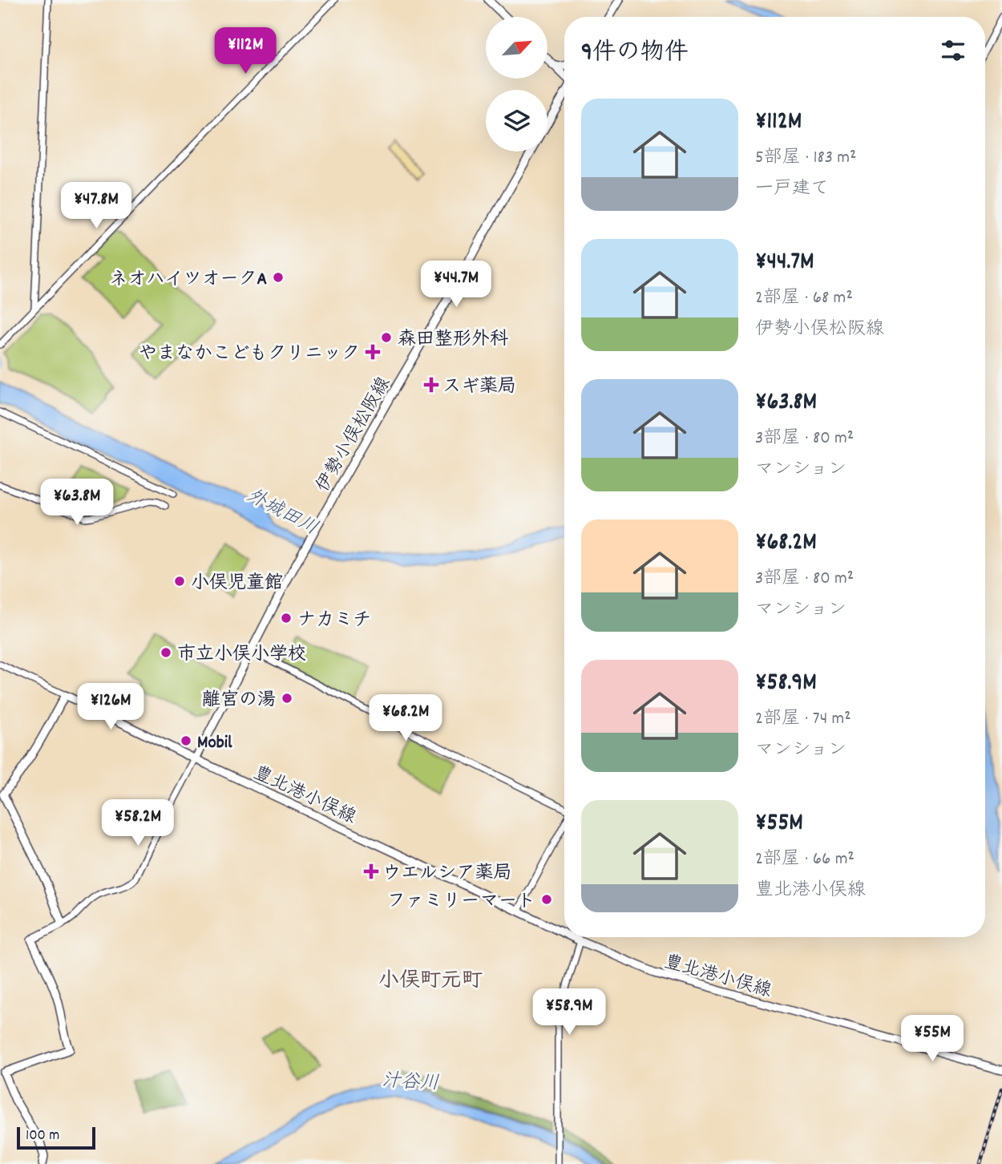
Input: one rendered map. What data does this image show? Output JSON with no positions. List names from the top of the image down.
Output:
{
  "streets": {
    "main road": ["伊勢小俣松阪線", "豊北港小俣線"]
  },
  "crossings": [
    ["伊勢小俣松阪線", "豊北港小俣線"]
  ],
  "districts": ["小俣町元町"],
  "water": ["外城田川", "汁谷川"],
  "places": {
    "other": [
      "ネオハイツオークA",
      "森田整形外科",
      "小俣児童館",
      "ナカミチ",
      "市立小俣小学校",
      "離宮の湯",
      "Mobil",
      "ファミリーマート"
    ],
    "health": ["やまなかこどもクリニック", "スギ薬局", "ウエルシア薬局"]
  },
  "scale_bar": "100 m",
  "north": "top right",
  "page": {
    "heading": "9件の物件",
    "price": [
      "¥112M",
      "¥47.8M",
      "¥44.7M",
      "¥63.8M",
      "¥126M",
      "¥68.2M",
      "¥58.2M",
      "¥58.9M",
      "¥55M"
    ],
    "list": [
      {
        "name": "¥112M",
        "note": "5部屋 · 183 m² · 一戸建て"
      },
      {
        "name": "¥44.7M",
        "note": "2部屋 · 68 m² · 伊勢小俣松阪線"
      },
      {
        "name": "¥63.8M",
        "note": "3部屋 · 80 m² · マンション"
      },
      {
        "name": "¥68.2M",
        "note": "3部屋 · 80 m² · マンション"
      },
      {
        "name": "¥58.9M",
        "note": "2部屋 · 74 m² · マンション"
      },
      {
        "name": "¥55M",
        "note": "2部屋 · 66 m² · 豊北港小俣線"
      }
    ],
    "scale": "100 m"
  }
}
